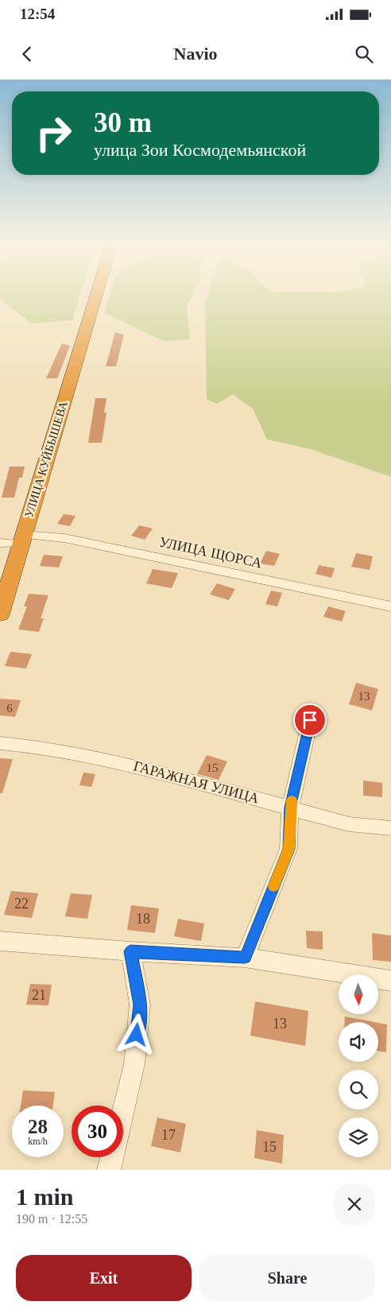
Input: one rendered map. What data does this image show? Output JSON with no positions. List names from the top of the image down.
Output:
{
  "streets": {
    "highway": ["УЛИЦА КУЙБЫШЕВА"],
    "street": ["УЛИЦА ЩОРСА", "ГАРАЖНАЯ УЛИЦА"]
  },
  "crossings": [
    ["УЛИЦА КУЙБЫШЕВА", "УЛИЦА ЩОРСА"]
  ],
  "house_numbers": [
    "13",
    "6",
    "15",
    "22",
    "18",
    "21",
    "13",
    "17",
    "15"
  ],
  "north": "bottom",
  "page": {
    "status": "12:54",
    "header": "Navio",
    "turn": ["30 m", "улица Зои Космодемьянской"],
    "speed": "28 km/h",
    "limit": "30",
    "heading": ["1 min", "190 m · 12:55"],
    "buttons": ["Exit", "Share"]
  }
}
